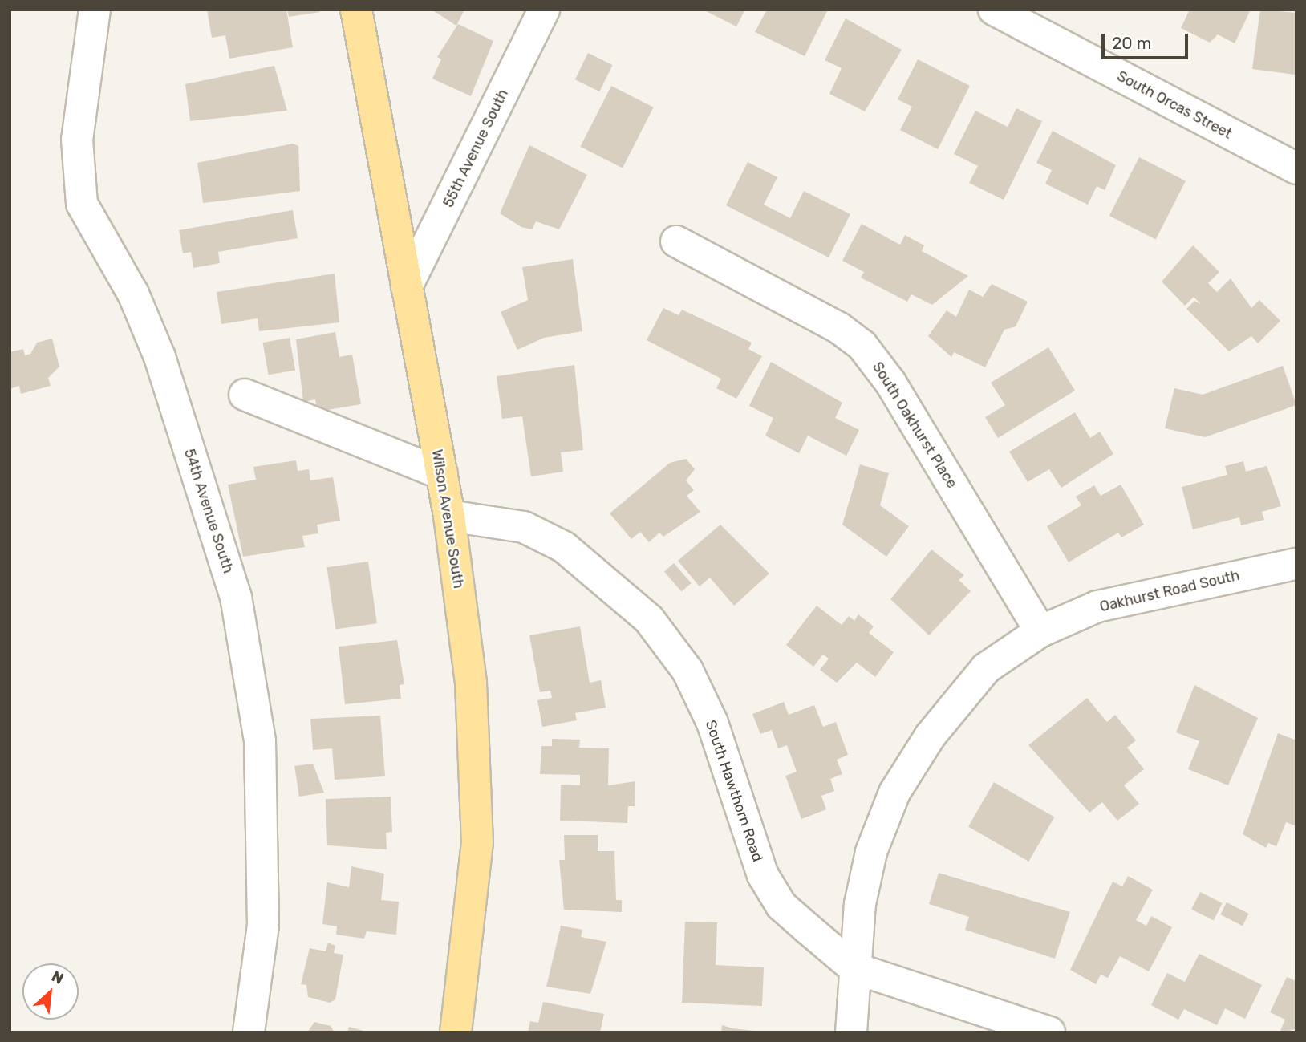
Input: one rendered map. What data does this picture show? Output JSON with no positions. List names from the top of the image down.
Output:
{
  "streets": {
    "main road": ["Wilson Avenue South"],
    "street": [
      "South Orcas Street",
      "55th Avenue South",
      "South Oakhurst Place",
      "54th Avenue South",
      "Oakhurst Road South",
      "South Hawthorn Road"
    ]
  },
  "crossings": [
    ["55th Avenue South", "Wilson Avenue South"],
    ["South Oakhurst Place", "Oakhurst Road South"],
    ["Wilson Avenue South", "South Hawthorn Road"],
    ["Oakhurst Road South", "South Hawthorn Road"]
  ],
  "scale_bar": "20 m",
  "north": "top right"
}
